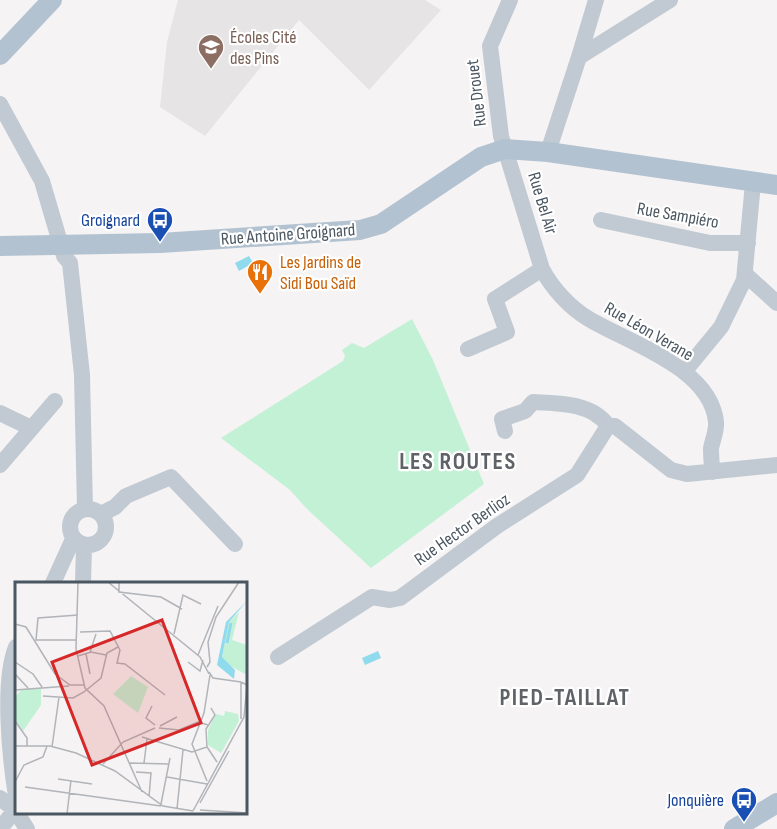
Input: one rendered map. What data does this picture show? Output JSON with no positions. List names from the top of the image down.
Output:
{
  "streets": {
    "main road": ["Rue Antoine Groignard"],
    "street": [
      "Rue Drouet",
      "Rue Bel Air",
      "Rue Sampiéro",
      "Rue Léon Verane",
      "Rue Hector Berlioz"
    ]
  },
  "crossings": [
    ["Rue Drouet", "Rue Bel Air"],
    ["Rue Drouet", "Rue Antoine Groignard"],
    ["Rue Bel Air", "Rue Antoine Groignard"],
    ["Rue Bel Air", "Rue Léon Verane"]
  ],
  "districts": ["LES ROUTES", "PIED-TAILLAT"],
  "places": {
    "school or university": ["Écoles Cité des Pins"],
    "bus stop": ["Groignard", "Jonquière"],
    "restaurant": ["Les Jardins de Sidi Bou Saïd"]
  }
}
